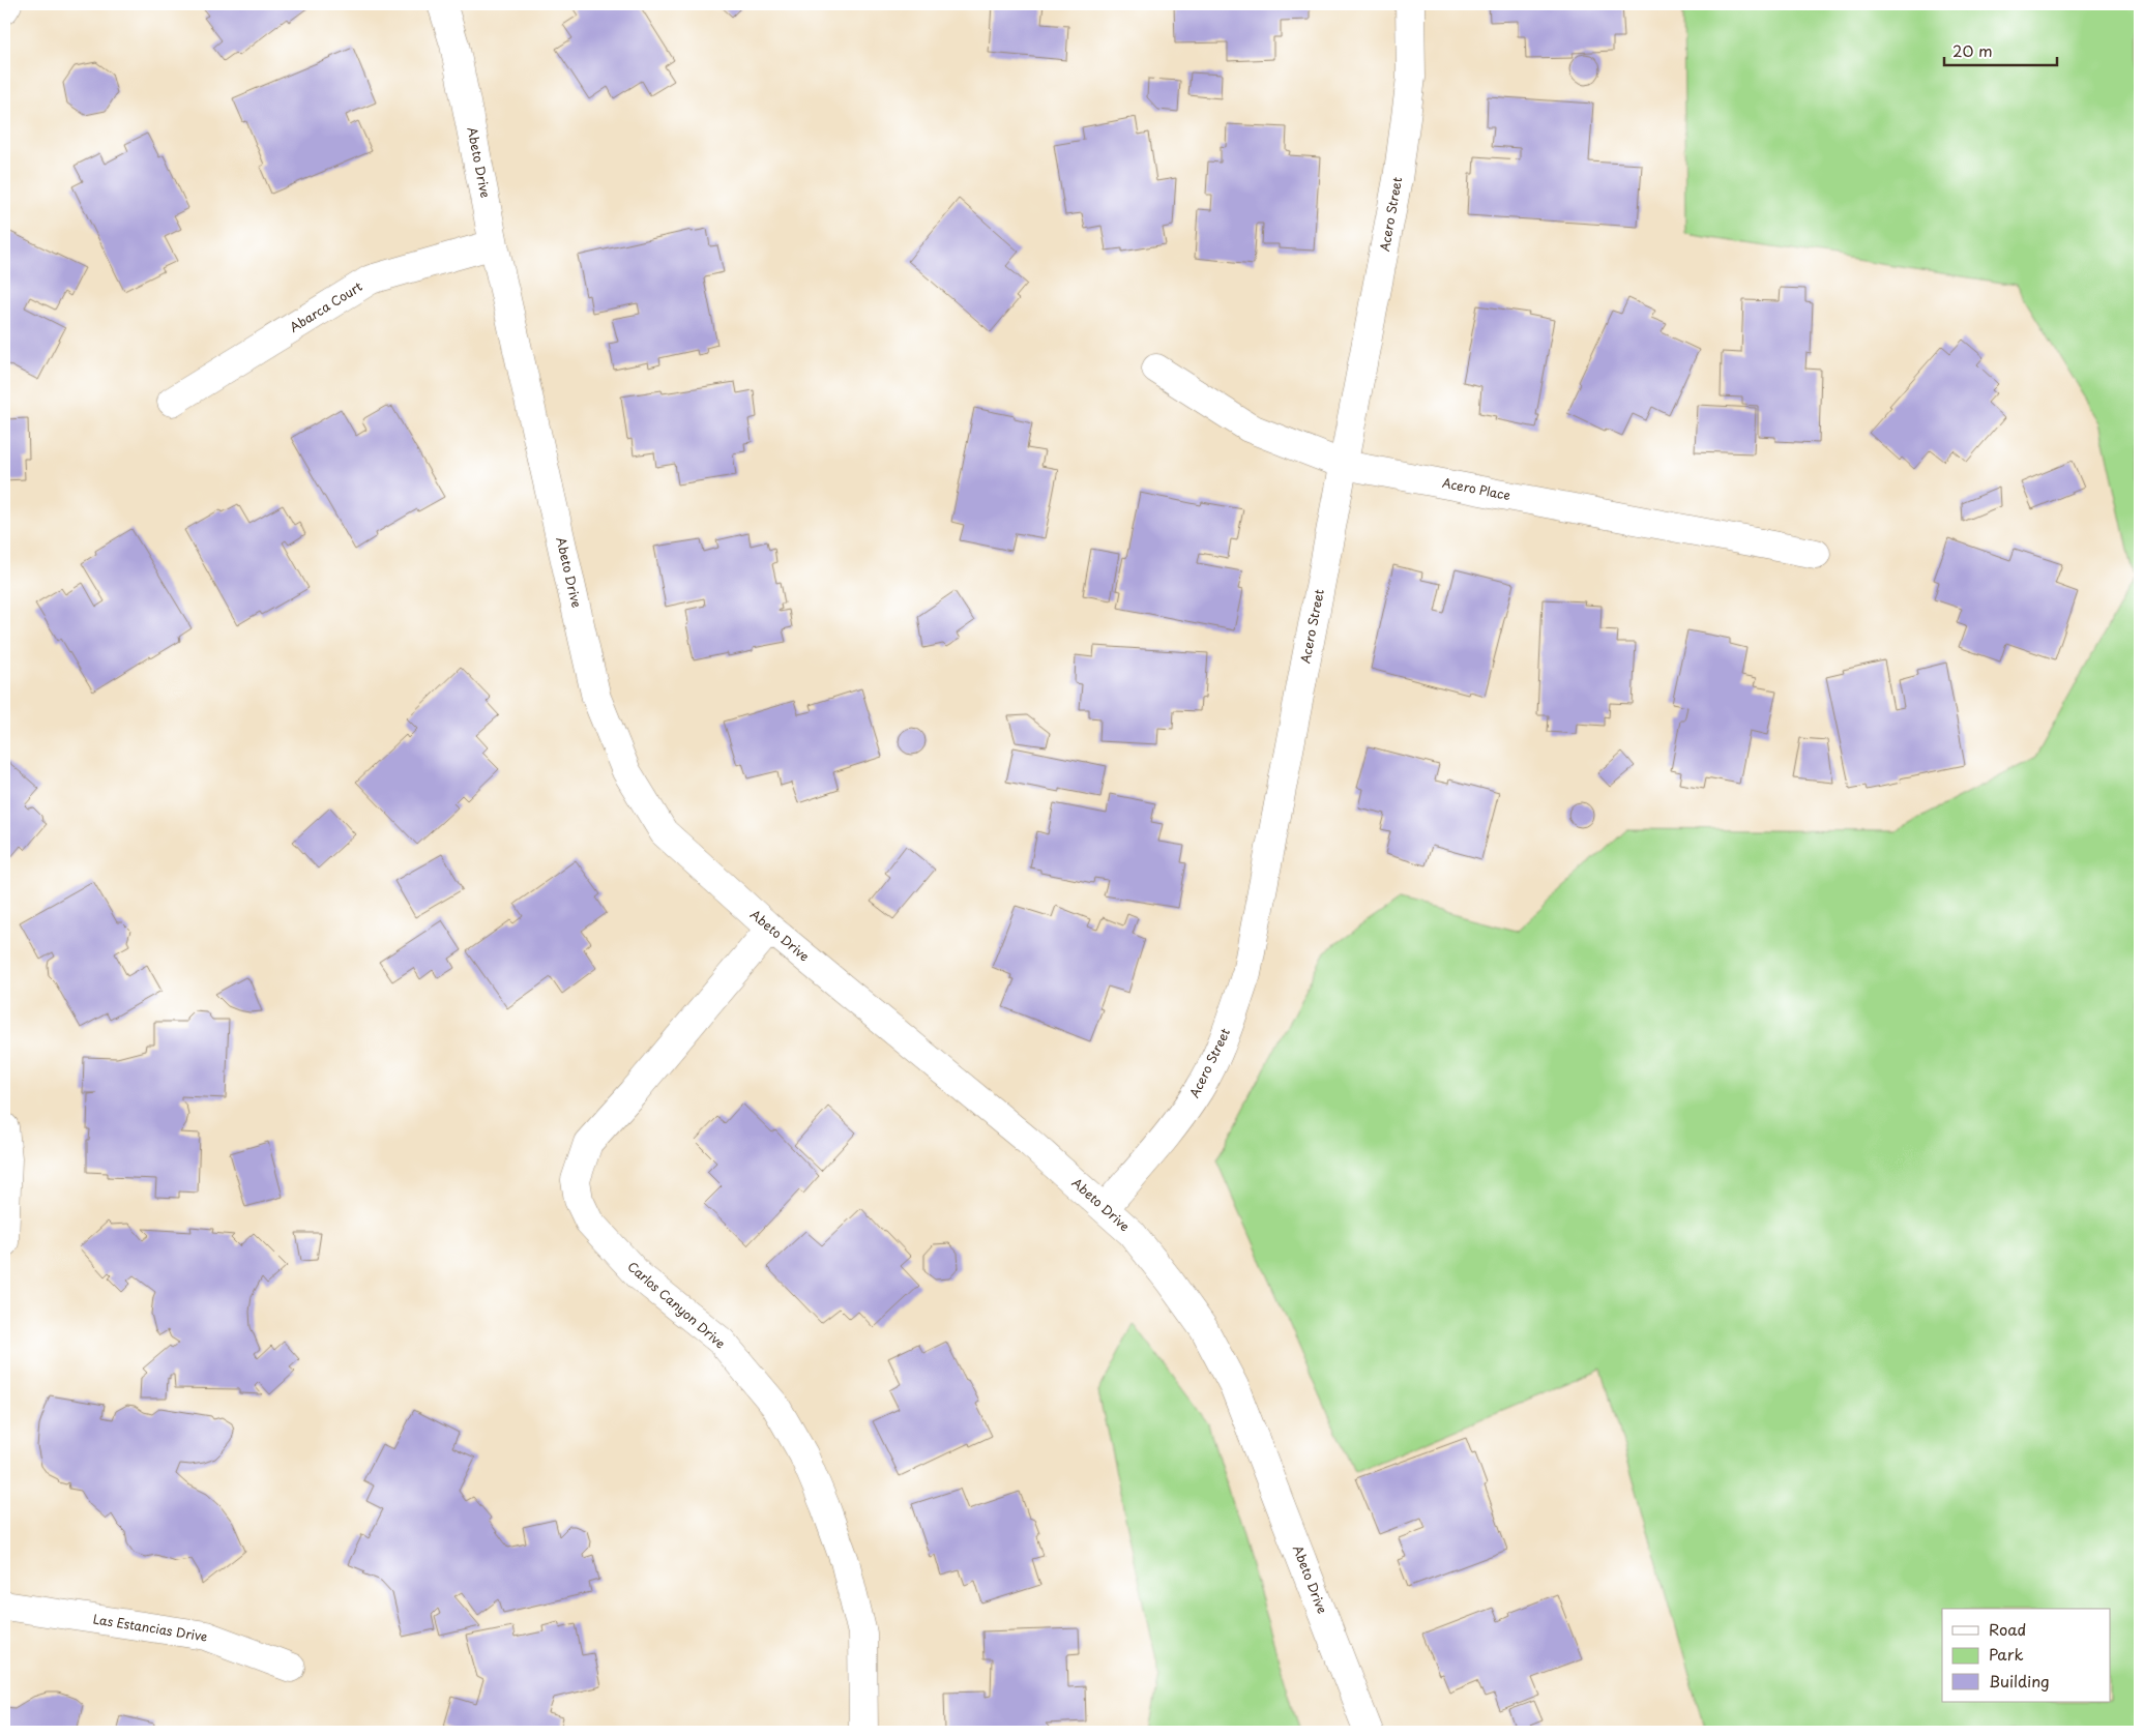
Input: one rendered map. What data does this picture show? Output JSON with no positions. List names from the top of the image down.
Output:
{
  "streets": {
    "street": [
      "Abeto Drive",
      "Acero Street",
      "Abarca Court",
      "Acero Place",
      "Carlos Canyon Drive",
      "Las Estancias Drive"
    ]
  },
  "crossings": [
    ["Abeto Drive", "Acero Street"],
    ["Abeto Drive", "Abarca Court"],
    ["Abeto Drive", "Carlos Canyon Drive"],
    ["Acero Street", "Acero Place"]
  ],
  "legend": ["Road", "Park", "Building"],
  "scale_bar": "20 m"
}
